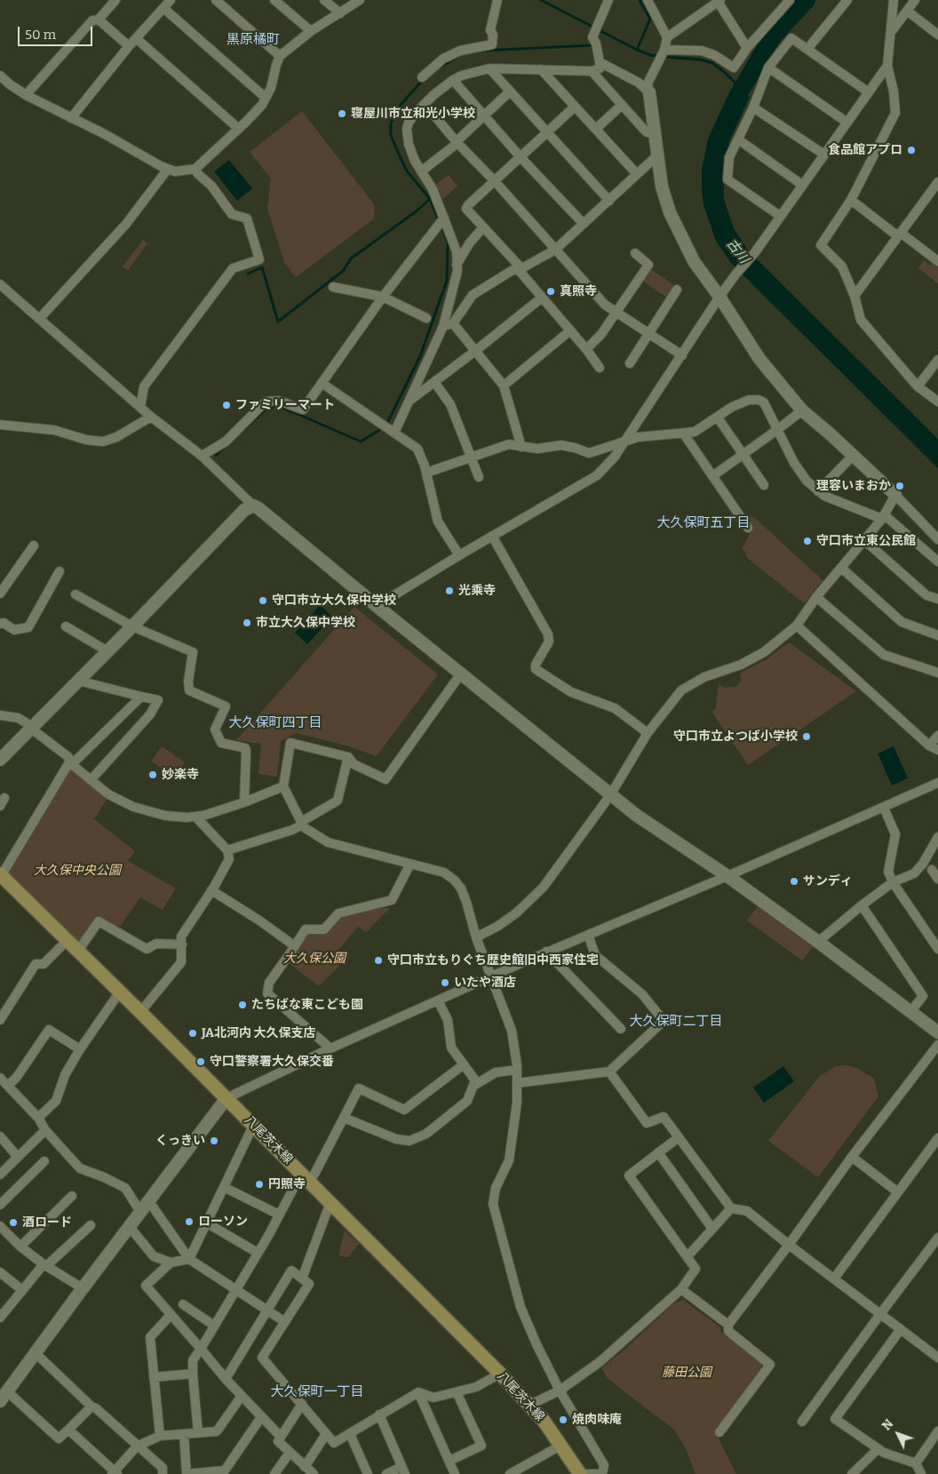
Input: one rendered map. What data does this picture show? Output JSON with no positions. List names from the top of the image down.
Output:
{
  "streets": {
    "main road": ["八尾茨木線"]
  },
  "districts": [
    "黒原橘町",
    "大久保町五丁目",
    "大久保町四丁目",
    "大久保町二丁目",
    "大久保町一丁目"
  ],
  "water": ["古川"],
  "parks": ["大久保中央公園", "大久保公園", "藤田公園"],
  "places": [
    "寝屋川市立和光小学校",
    "食品館アプロ",
    "真照寺",
    "ファミリーマート",
    "理容いまおか",
    "守口市立東公民館",
    "光乘寺",
    "守口市立大久保中学校",
    "市立大久保中学校",
    "守口市立よつば小学校",
    "妙楽寺",
    "サンディ",
    "守口市立もりぐち歴史館旧中西家住宅",
    "いたや酒店",
    "たちばな東こども園",
    "JA北河内 大久保支店",
    "守口警察署大久保交番",
    "くっきい",
    "円照寺",
    "ローソン",
    "酒ロード",
    "焼肉味庵"
  ],
  "scale_bar": "50 m",
  "north": "top left"
}
